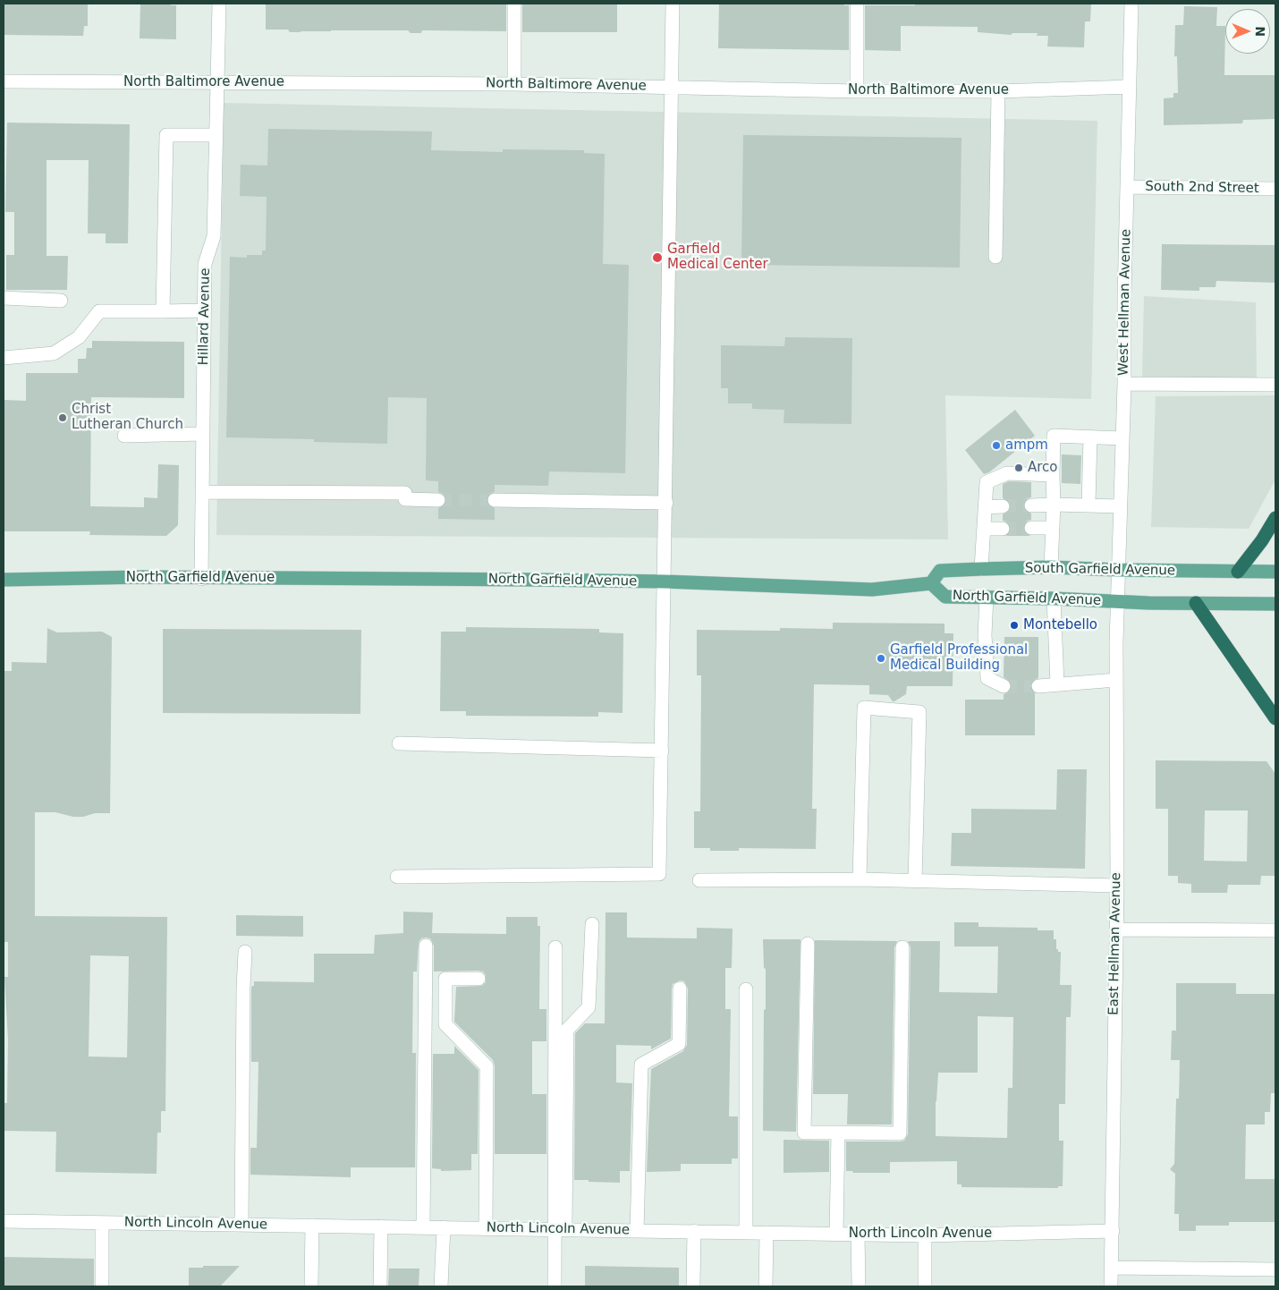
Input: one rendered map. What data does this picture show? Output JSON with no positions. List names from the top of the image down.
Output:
{
  "streets": {
    "main road": ["South Garfield Avenue", "North Garfield Avenue"],
    "street": [
      "North Baltimore Avenue",
      "South 2nd Street",
      "West Hellman Avenue",
      "Hillard Avenue",
      "East Hellman Avenue",
      "North Lincoln Avenue"
    ]
  },
  "crossings": [
    ["North Baltimore Avenue", "West Hellman Avenue"],
    ["North Baltimore Avenue", "Hillard Avenue"],
    ["South 2nd Street", "West Hellman Avenue"],
    ["West Hellman Avenue", "South Garfield Avenue"],
    ["West Hellman Avenue", "North Garfield Avenue"],
    ["West Hellman Avenue", "East Hellman Avenue"],
    ["Hillard Avenue", "North Garfield Avenue"],
    ["South Garfield Avenue", "North Garfield Avenue"],
    ["North Garfield Avenue", "East Hellman Avenue"],
    ["East Hellman Avenue", "North Lincoln Avenue"]
  ],
  "places": [
    "Garfield Medical Center",
    "Christ Lutheran Church",
    "ampm",
    "Arco",
    "Montebello",
    "Garfield Professional Medical Building"
  ],
  "north": "right"
}
